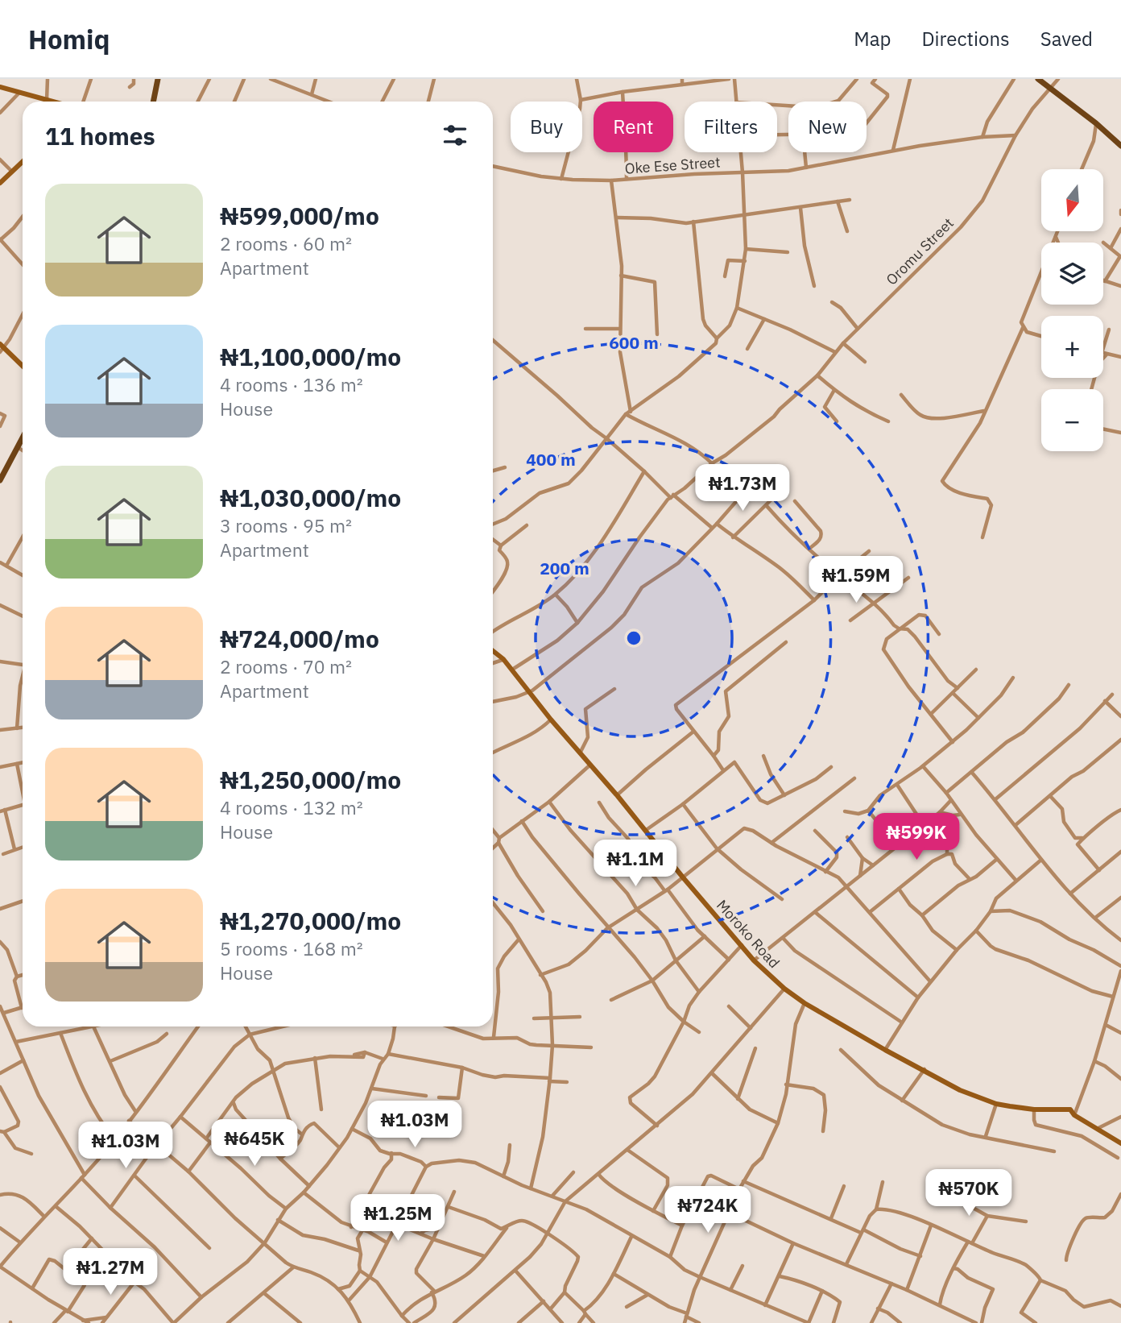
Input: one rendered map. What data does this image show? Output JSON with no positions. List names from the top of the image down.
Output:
{
  "streets": {
    "street": ["Oke Ese Street", "Oromu Street", "Moroko Road"]
  },
  "crossings": [
    ["Oke Ese Street", "Oromu Street"],
    ["Oromu Street", "Moroko Road"]
  ],
  "north": "bottom",
  "page": {
    "header": "Homiq",
    "nav": ["Map", "Directions", "Saved"],
    "chip": [
      "Buy",
      "Rent",
      "Filters",
      "New"
    ],
    "heading": "11 homes",
    "map_buttons": ["+", "−"],
    "list": [
      {
        "name": "₦599,000/mo",
        "note": "2 rooms · 60 m² · Apartment"
      },
      {
        "name": "₦1,100,000/mo",
        "note": "4 rooms · 136 m² · House"
      },
      {
        "name": "₦1,030,000/mo",
        "note": "3 rooms · 95 m² · Apartment"
      },
      {
        "name": "₦724,000/mo",
        "note": "2 rooms · 70 m² · Apartment"
      },
      {
        "name": "₦1,250,000/mo",
        "note": "4 rooms · 132 m² · House"
      },
      {
        "name": "₦1,270,000/mo",
        "note": "5 rooms · 168 m² · House"
      }
    ],
    "price": [
      "₦1.73M",
      "₦1.59M",
      "₦599K",
      "₦1.1M",
      "₦1.03M",
      "₦645K",
      "₦1.03M",
      "₦570K",
      "₦724K",
      "₦1.25M",
      "₦1.27M"
    ]
  },
  "rings": ["600 m", "400 m", "200 m"]
}
